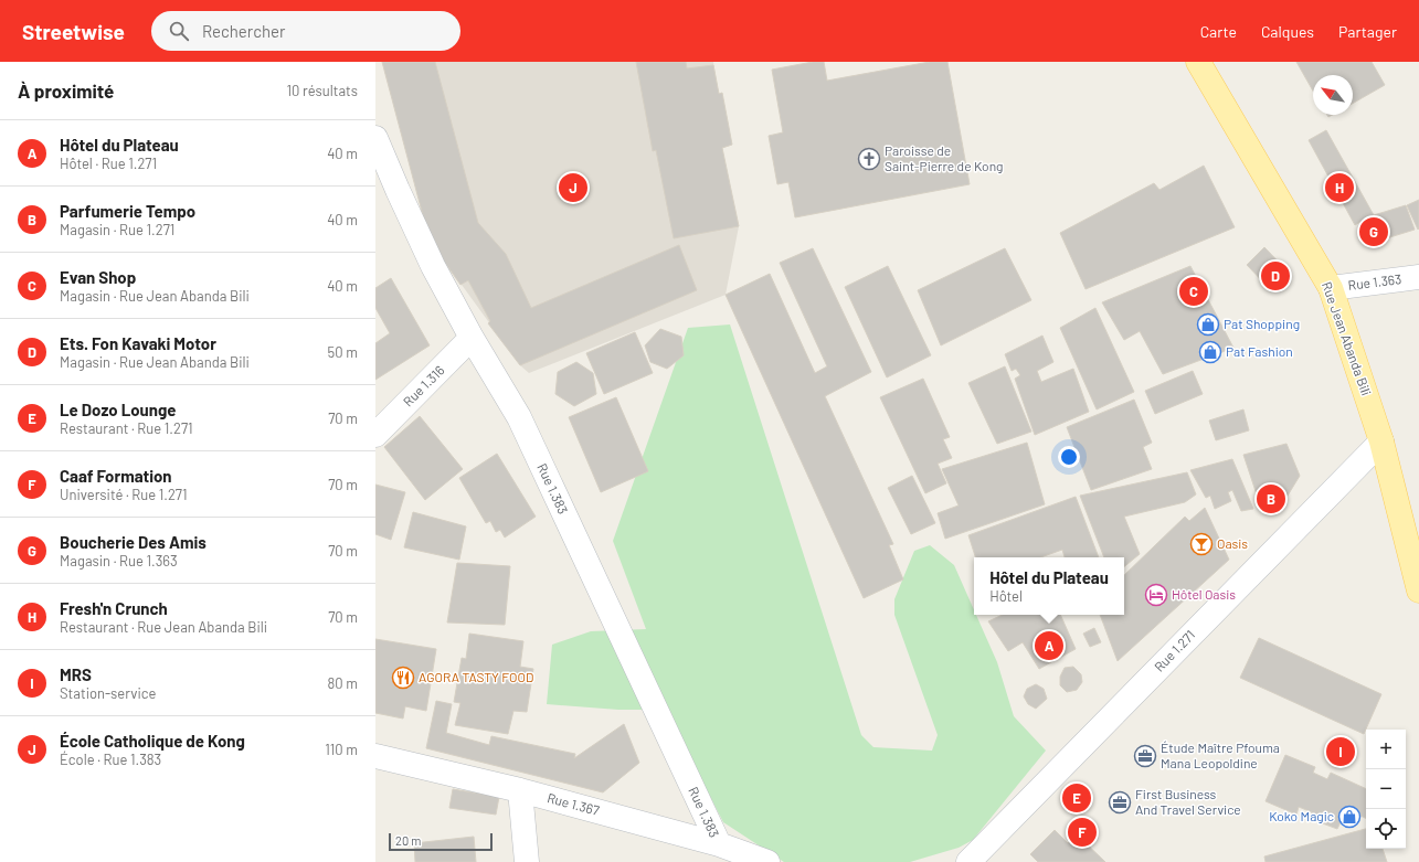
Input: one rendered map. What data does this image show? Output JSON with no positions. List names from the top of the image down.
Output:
{
  "streets": {
    "main road": ["Rue Jean Abanda Bili"],
    "street": [
      "Rue 1.363",
      "Rue 1.316",
      "Rue 1.383",
      "Rue 1.271",
      "Rue 1.367"
    ]
  },
  "crossings": [
    ["Rue 1.363", "Rue Jean Abanda Bili"],
    ["Rue Jean Abanda Bili", "Rue 1.271"],
    ["Rue 1.316", "Rue 1.383"],
    ["Rue 1.383", "Rue 1.367"]
  ],
  "places": {
    "church": ["Paroisse de Saint-Pierre de Kong"],
    "shop": ["Pat Shopping", "Pat Fashion", "Koko Magic"],
    "bar": ["Oasis"],
    "hotel": ["Hôtel Oasis"],
    "restaurant": ["AGORA TASTY FOOD"],
    "office": ["Étude Maître Pfouma Mana Leopoldine", "First Business And Travel Service"]
  },
  "scale_bar": "20 m",
  "north": "top left",
  "page": {
    "header": "Streetwise",
    "search": "Rechercher",
    "nav": ["Carte", "Calques", "Partager"],
    "heading": ["À proximité", "10 résultats"],
    "list": [
      {
        "mark": "A",
        "name": "Hôtel du Plateau",
        "note": "Hôtel · Rue 1.271",
        "value": "40 m"
      },
      {
        "mark": "B",
        "name": "Parfumerie Tempo",
        "note": "Magasin · Rue 1.271",
        "value": "40 m"
      },
      {
        "mark": "C",
        "name": "Evan Shop",
        "note": "Magasin · Rue Jean Abanda Bili",
        "value": "40 m"
      },
      {
        "mark": "D",
        "name": "Ets. Fon Kavaki Motor",
        "note": "Magasin · Rue Jean Abanda Bili",
        "value": "50 m"
      },
      {
        "mark": "E",
        "name": "Le Dozo Lounge",
        "note": "Restaurant · Rue 1.271",
        "value": "70 m"
      },
      {
        "mark": "F",
        "name": "Caaf Formation",
        "note": "Université · Rue 1.271",
        "value": "70 m"
      },
      {
        "mark": "G",
        "name": "Boucherie Des Amis",
        "note": "Magasin · Rue 1.363",
        "value": "70 m"
      },
      {
        "mark": "H",
        "name": "Fresh'n Crunch",
        "note": "Restaurant · Rue Jean Abanda Bili",
        "value": "70 m"
      },
      {
        "mark": "I",
        "name": "MRS",
        "note": "Station-service",
        "value": "80 m"
      },
      {
        "mark": "J",
        "name": "École Catholique de Kong",
        "note": "École · Rue 1.383",
        "value": "110 m"
      }
    ],
    "pins": [
      "H",
      "J",
      "G",
      "D",
      "C",
      "B",
      "A",
      "I",
      "E",
      "F"
    ],
    "popup": ["Hôtel du Plateau", "Hôtel"],
    "map_buttons": ["+", "−"],
    "scale": "20 m"
  }
}
